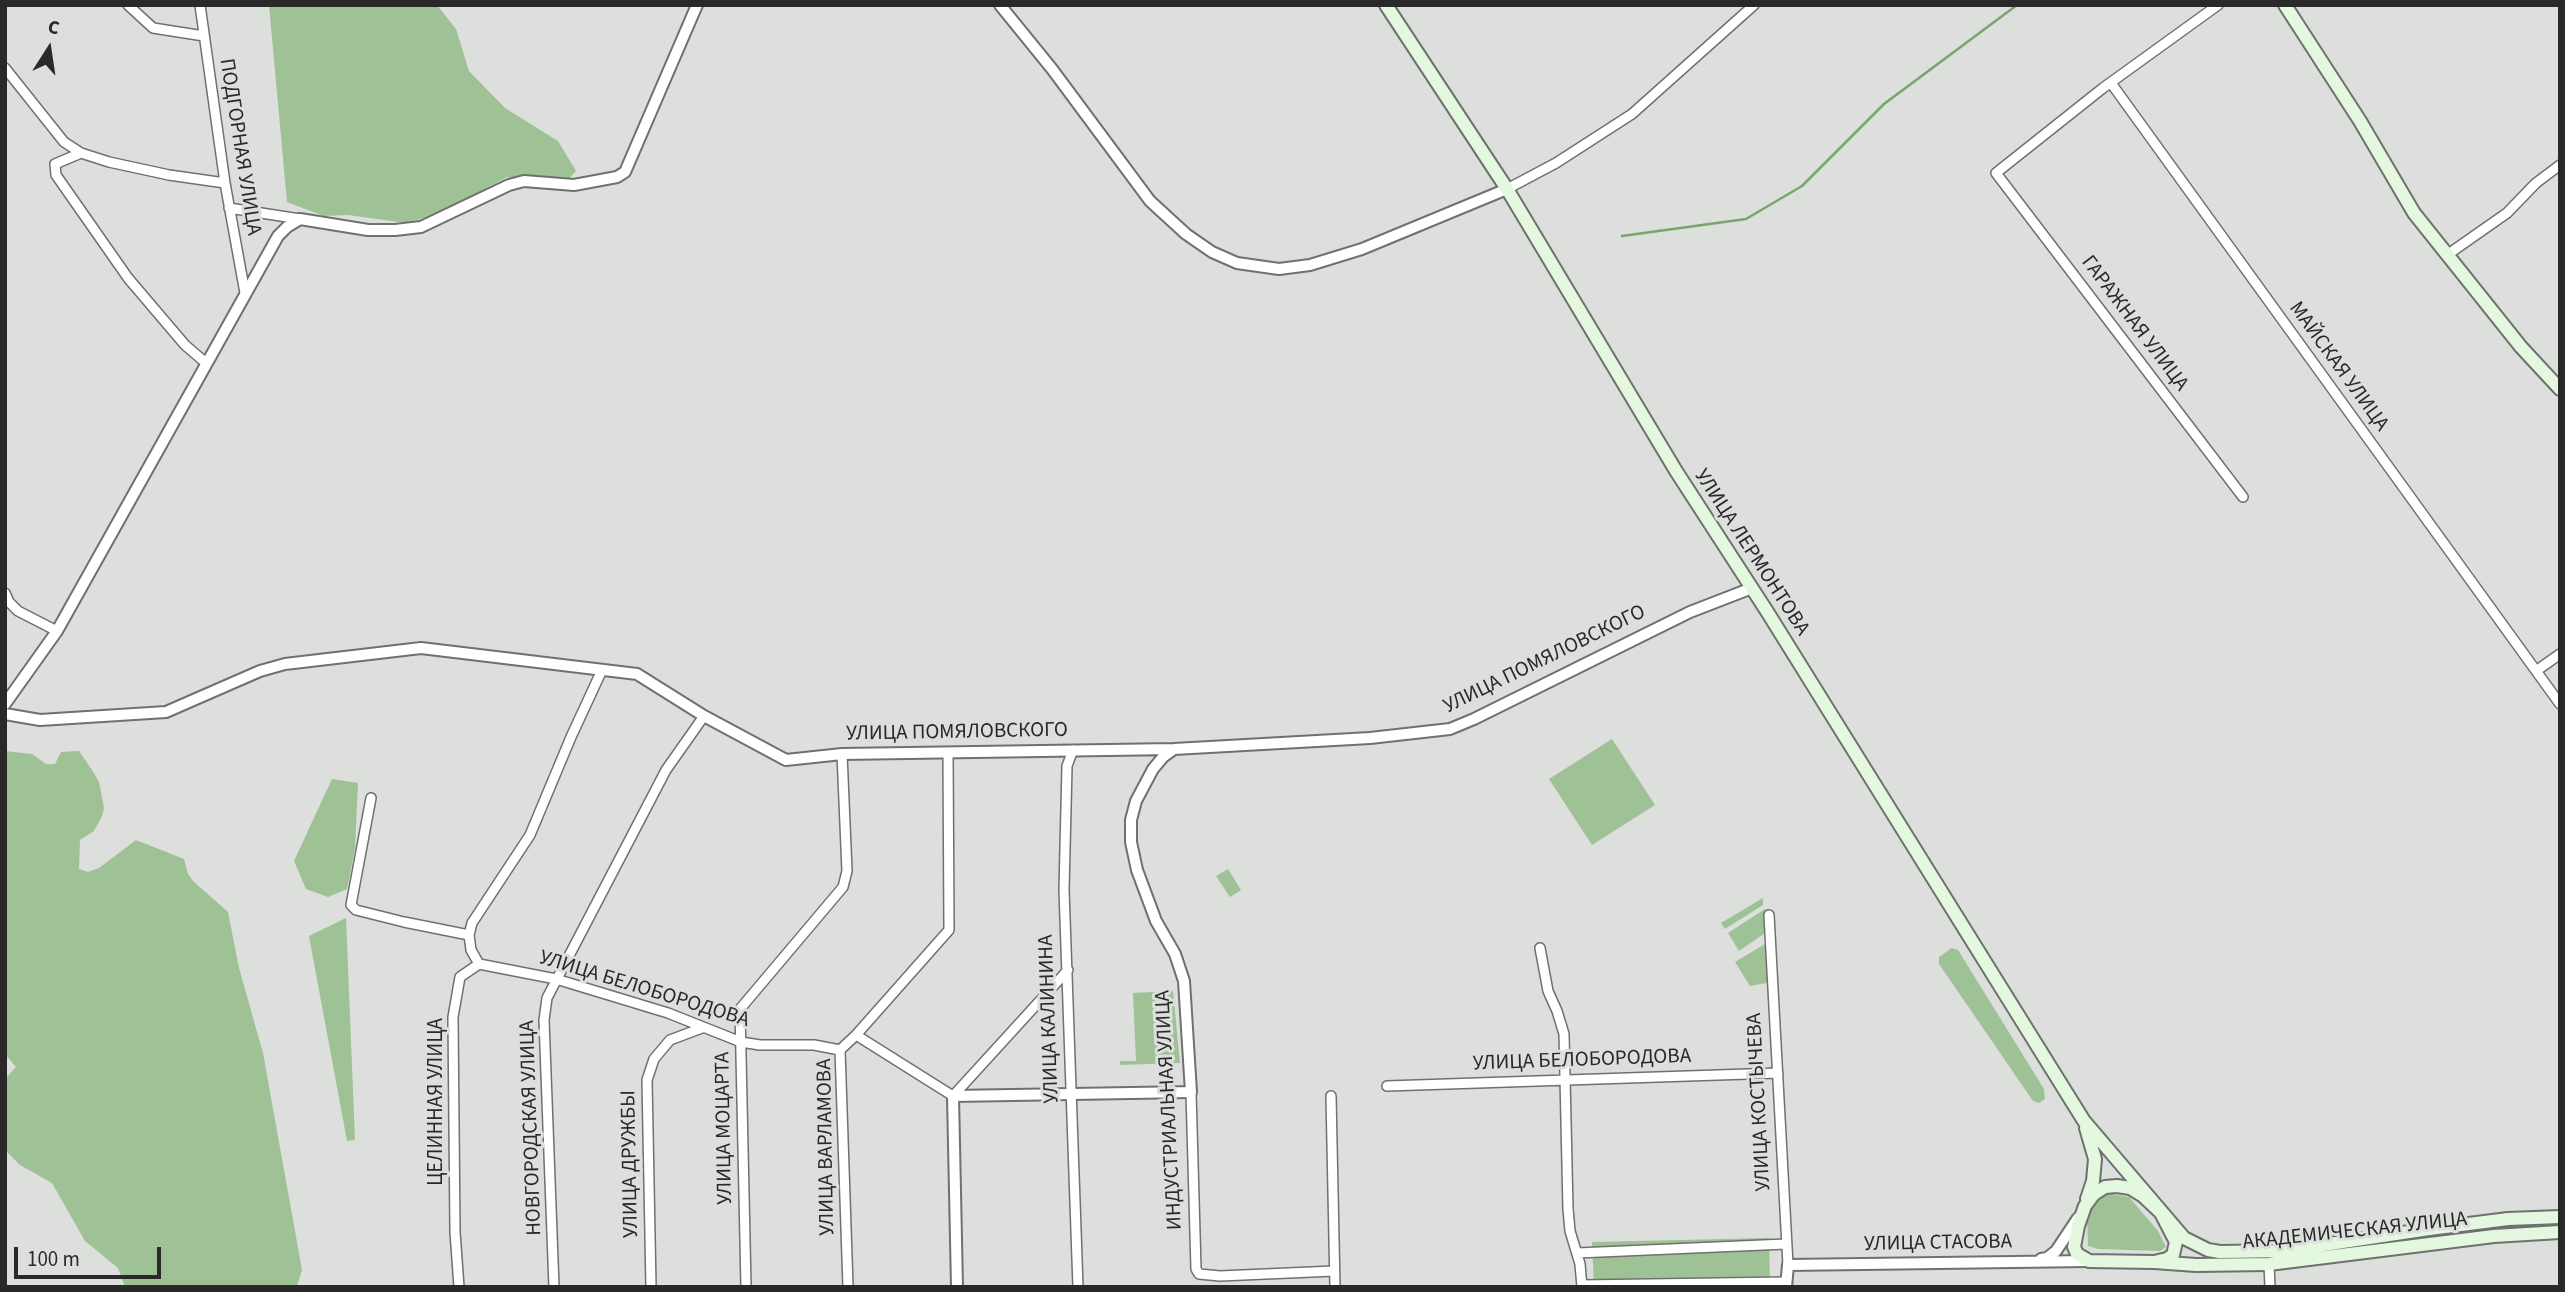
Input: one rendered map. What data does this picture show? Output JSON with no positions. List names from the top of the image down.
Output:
{
  "streets": {
    "main road": ["УЛИЦА ЛЕРМОНТОВА", "АКАДЕМИЧЕСКАЯ УЛИЦА"],
    "street": [
      "ПОДГОРНАЯ УЛИЦА",
      "ГАРАЖНАЯ УЛИЦА",
      "МАЙСКАЯ УЛИЦА",
      "УЛИЦА ПОМЯЛОВСКОГО",
      "УЛИЦА БЕЛОБОРОДОВА",
      "УЛИЦА КАЛИНИНА",
      "ЦЕЛИННАЯ УЛИЦА",
      "УЛИЦА КОСТЫЧЕВА",
      "ИНДУСТРИАЛЬНАЯ УЛИЦА",
      "НОВГОРОДСКАЯ УЛИЦА",
      "УЛИЦА МОЦАРТА",
      "УЛИЦА ВАРЛАМОВА",
      "УЛИЦА ДРУЖБЫ",
      "УЛИЦА СТАСОВА"
    ]
  },
  "crossings": [
    ["ГАРАЖНАЯ УЛИЦА", "МАЙСКАЯ УЛИЦА"],
    ["УЛИЦА ЛЕРМОНТОВА", "УЛИЦА ПОМЯЛОВСКОГО"],
    ["УЛИЦА ЛЕРМОНТОВА", "АКАДЕМИЧЕСКАЯ УЛИЦА"],
    ["УЛИЦА ЛЕРМОНТОВА", "УЛИЦА СТАСОВА"],
    ["УЛИЦА ПОМЯЛОВСКОГО", "УЛИЦА КАЛИНИНА"],
    ["УЛИЦА ПОМЯЛОВСКОГО", "ИНДУСТРИАЛЬНАЯ УЛИЦА"],
    ["УЛИЦА ПОМЯЛОВСКОГО", "НОВГОРОДСКАЯ УЛИЦА"],
    ["УЛИЦА ПОМЯЛОВСКОГО", "УЛИЦА МОЦАРТА"],
    ["УЛИЦА ПОМЯЛОВСКОГО", "УЛИЦА ВАРЛАМОВА"],
    ["УЛИЦА БЕЛОБОРОДОВА", "ЦЕЛИННАЯ УЛИЦА"],
    ["УЛИЦА БЕЛОБОРОДОВА", "УЛИЦА КОСТЫЧЕВА"],
    ["УЛИЦА БЕЛОБОРОДОВА", "НОВГОРОДСКАЯ УЛИЦА"],
    ["УЛИЦА БЕЛОБОРОДОВА", "УЛИЦА МОЦАРТА"],
    ["УЛИЦА БЕЛОБОРОДОВА", "УЛИЦА ВАРЛАМОВА"],
    ["УЛИЦА БЕЛОБОРОДОВА", "УЛИЦА ДРУЖБЫ"],
    ["УЛИЦА КОСТЫЧЕВА", "УЛИЦА СТАСОВА"],
    ["АКАДЕМИЧЕСКАЯ УЛИЦА", "УЛИЦА СТАСОВА"]
  ],
  "scale_bar": "100 m",
  "north": "top"
}
